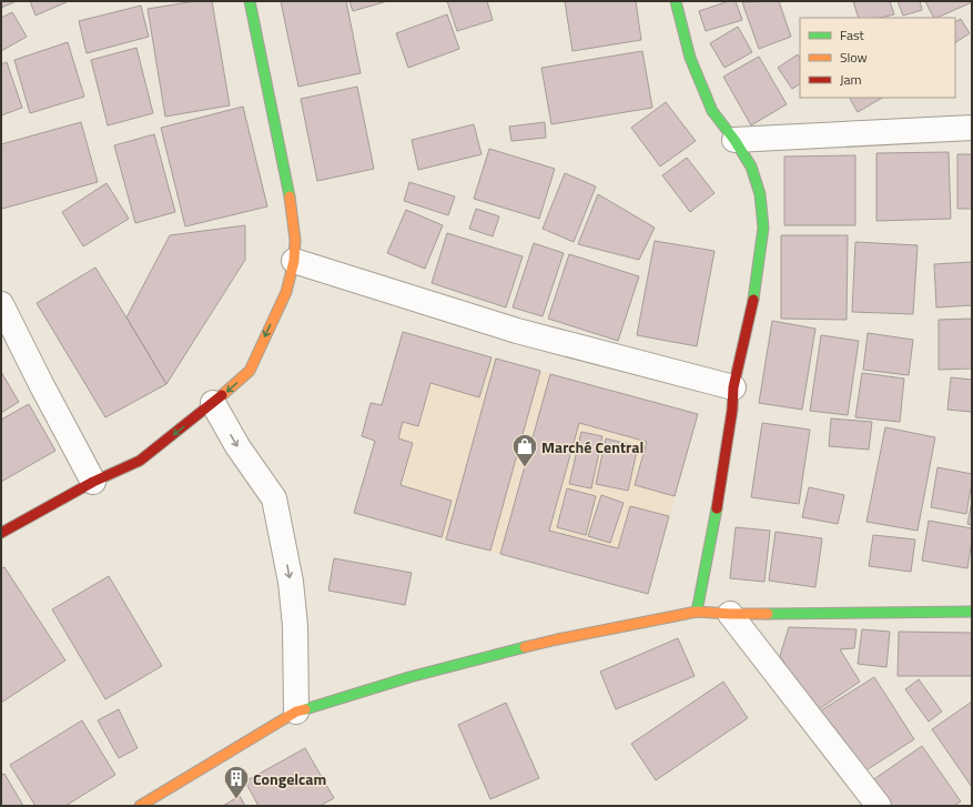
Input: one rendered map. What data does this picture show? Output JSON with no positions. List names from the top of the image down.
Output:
{
  "places": {
    "shop": ["Marché Central"],
    "building": ["Congelcam"]
  },
  "legend": ["Fast", "Slow", "Jam"]
}
